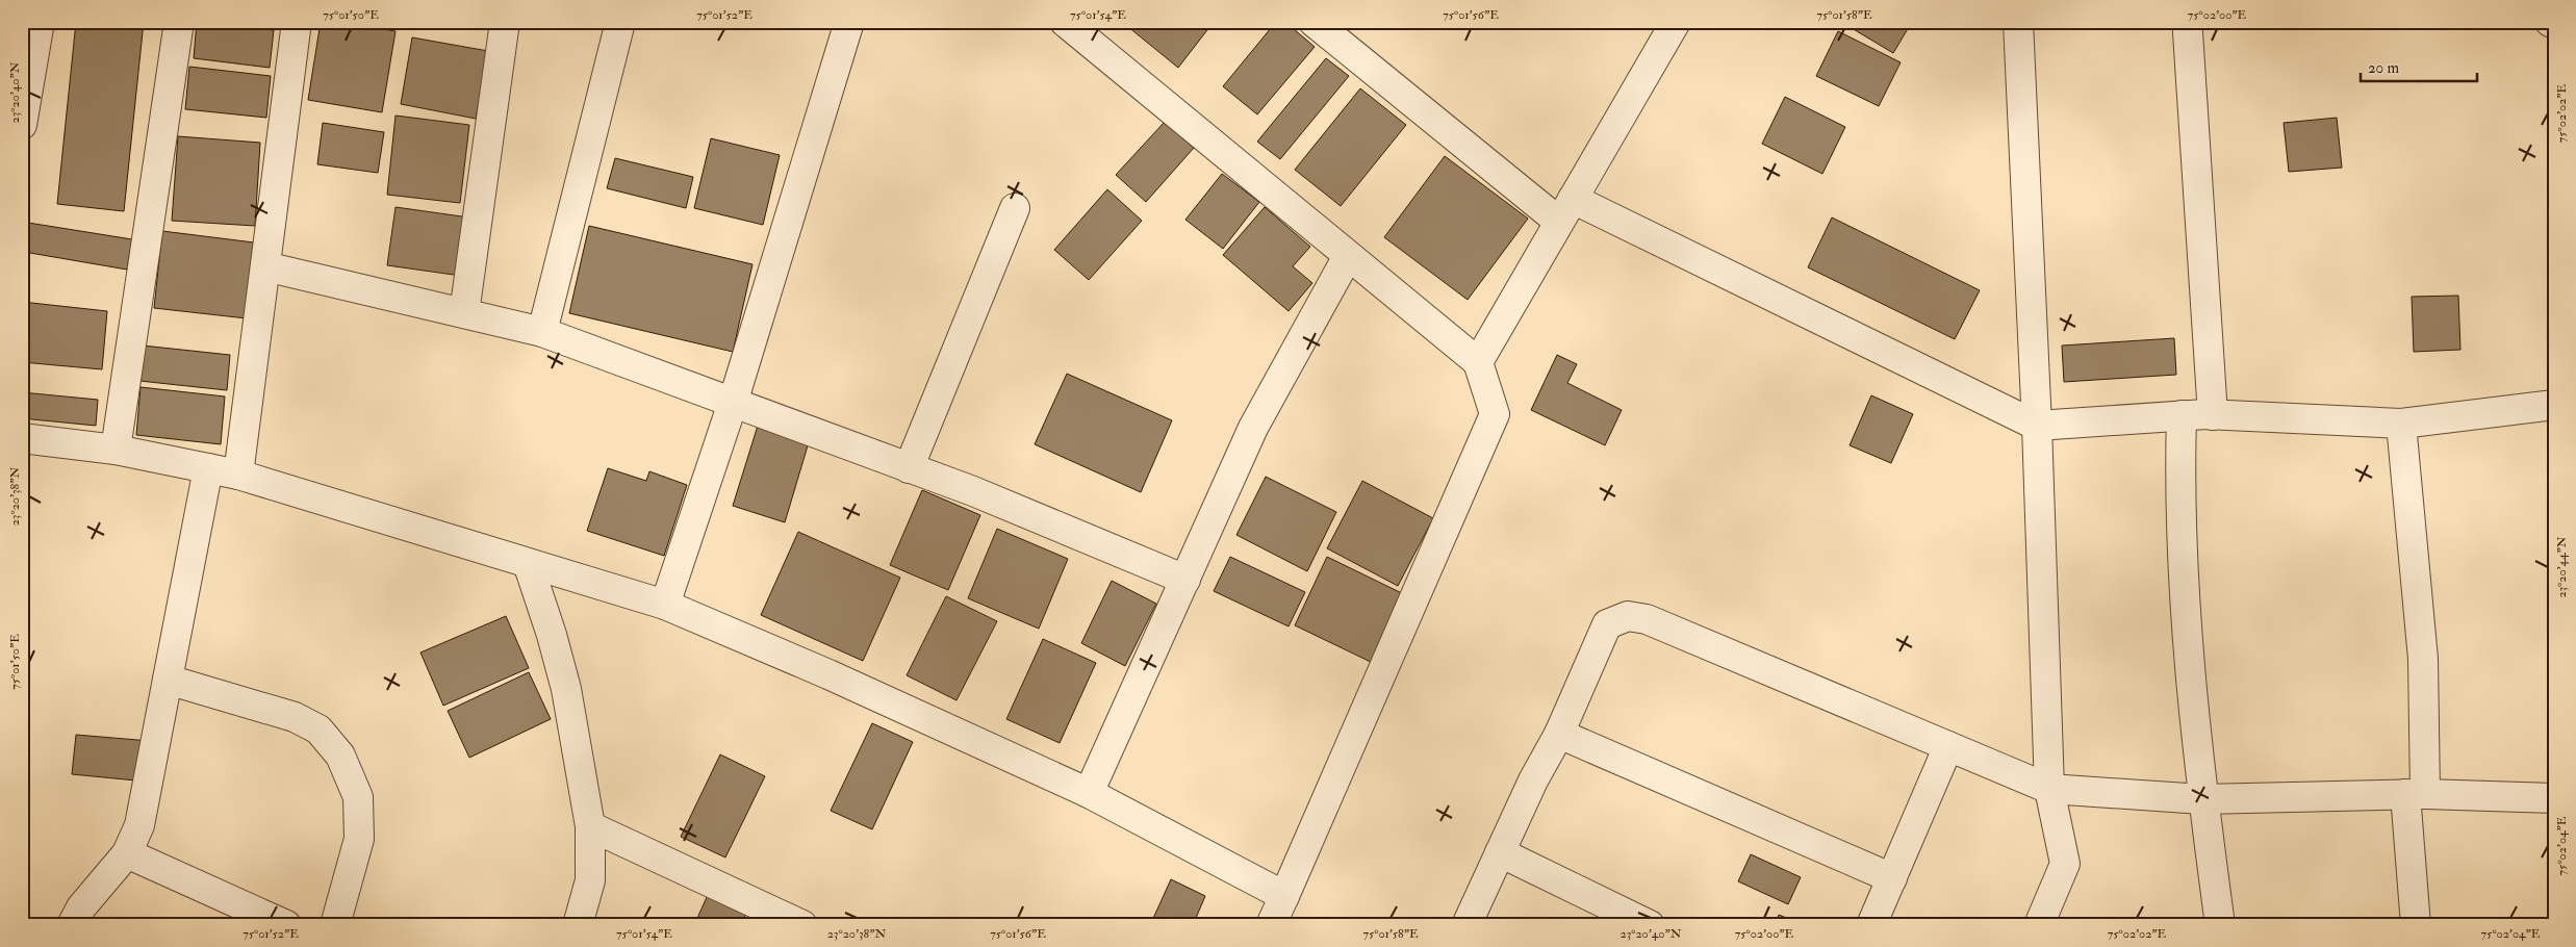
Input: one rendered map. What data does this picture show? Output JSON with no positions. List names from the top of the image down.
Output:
{
  "scale_bar": "20 m",
  "coordinates": [
    "75°01'50\"E",
    "75°01'52\"E",
    "75°01'54\"E",
    "75°01'56\"E",
    "75°01'58\"E",
    "75°02'00\"E",
    "23°20'40\"N",
    "75°02'02\"E",
    "23°20'38\"N",
    "23°20'44\"N",
    "75°02'04\"E"
  ]
}
